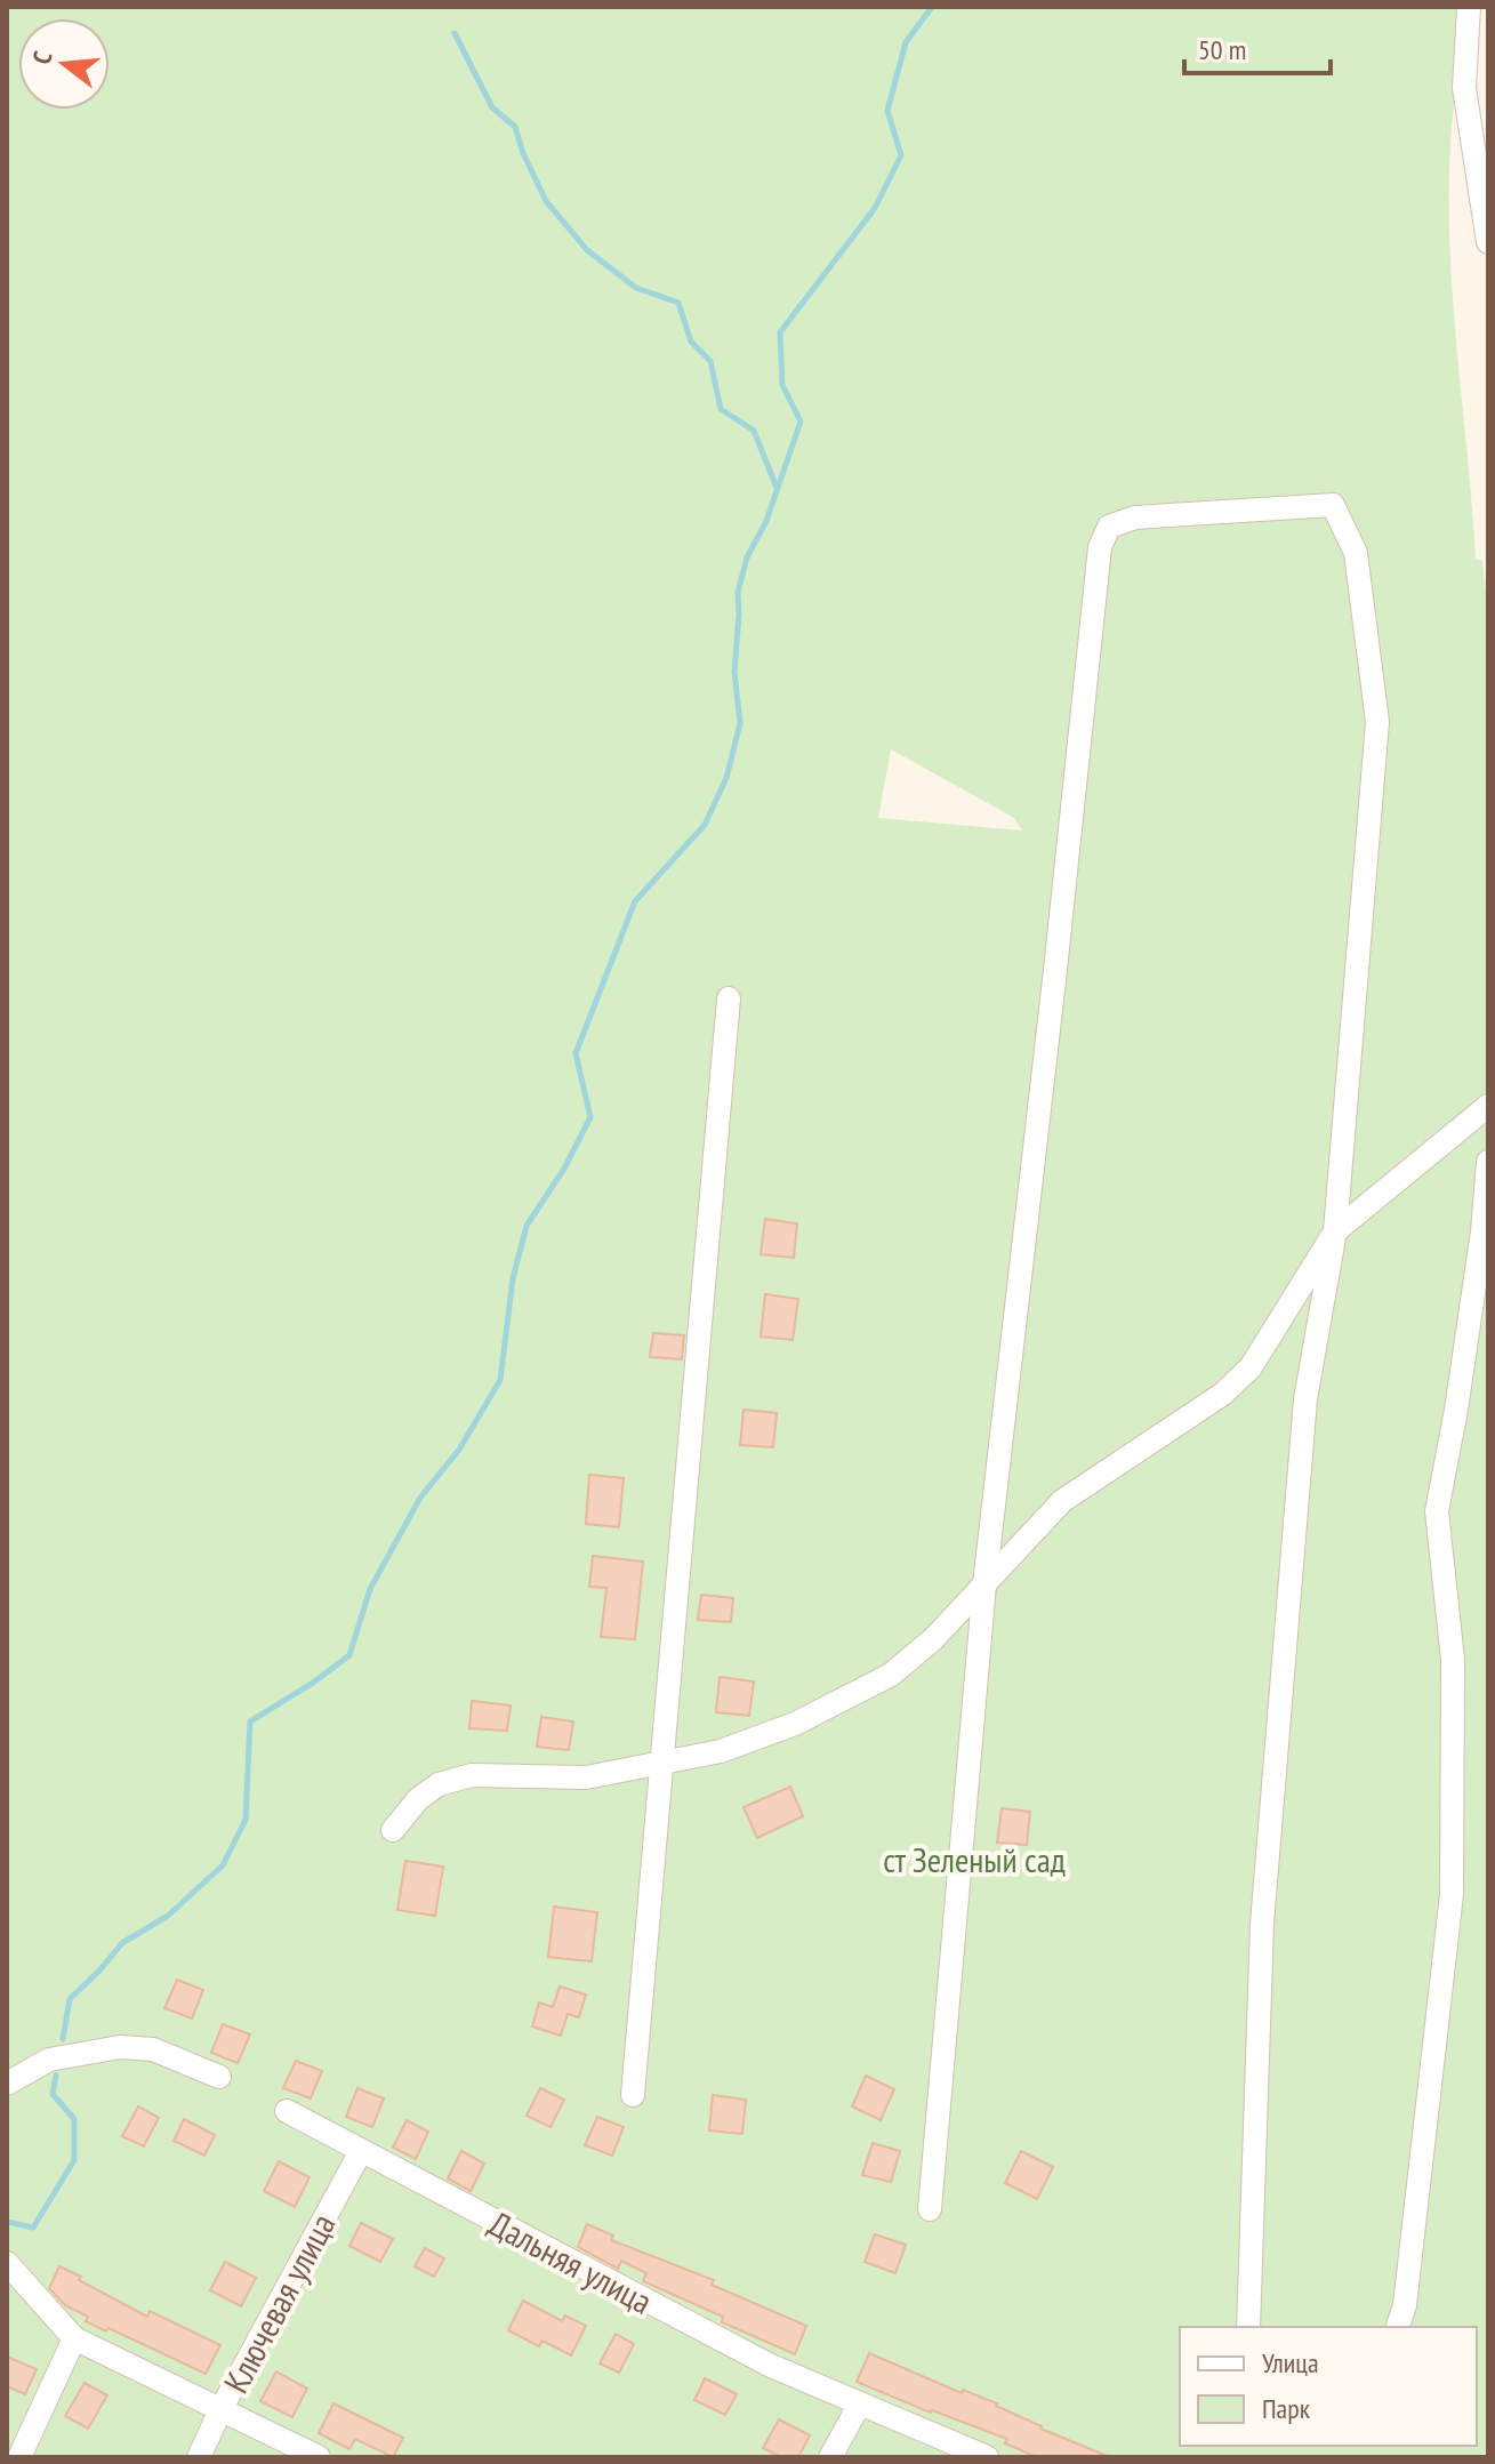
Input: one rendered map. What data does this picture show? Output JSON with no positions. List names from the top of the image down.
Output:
{
  "streets": {
    "street": ["Дальняя улица", "Ключевая улица"]
  },
  "crossings": [
    ["Дальняя улица", "Ключевая улица"]
  ],
  "parks": ["ст Зеленый сад"],
  "legend": ["Улица", "Парк"],
  "scale_bar": "50 m",
  "north": "left"
}
